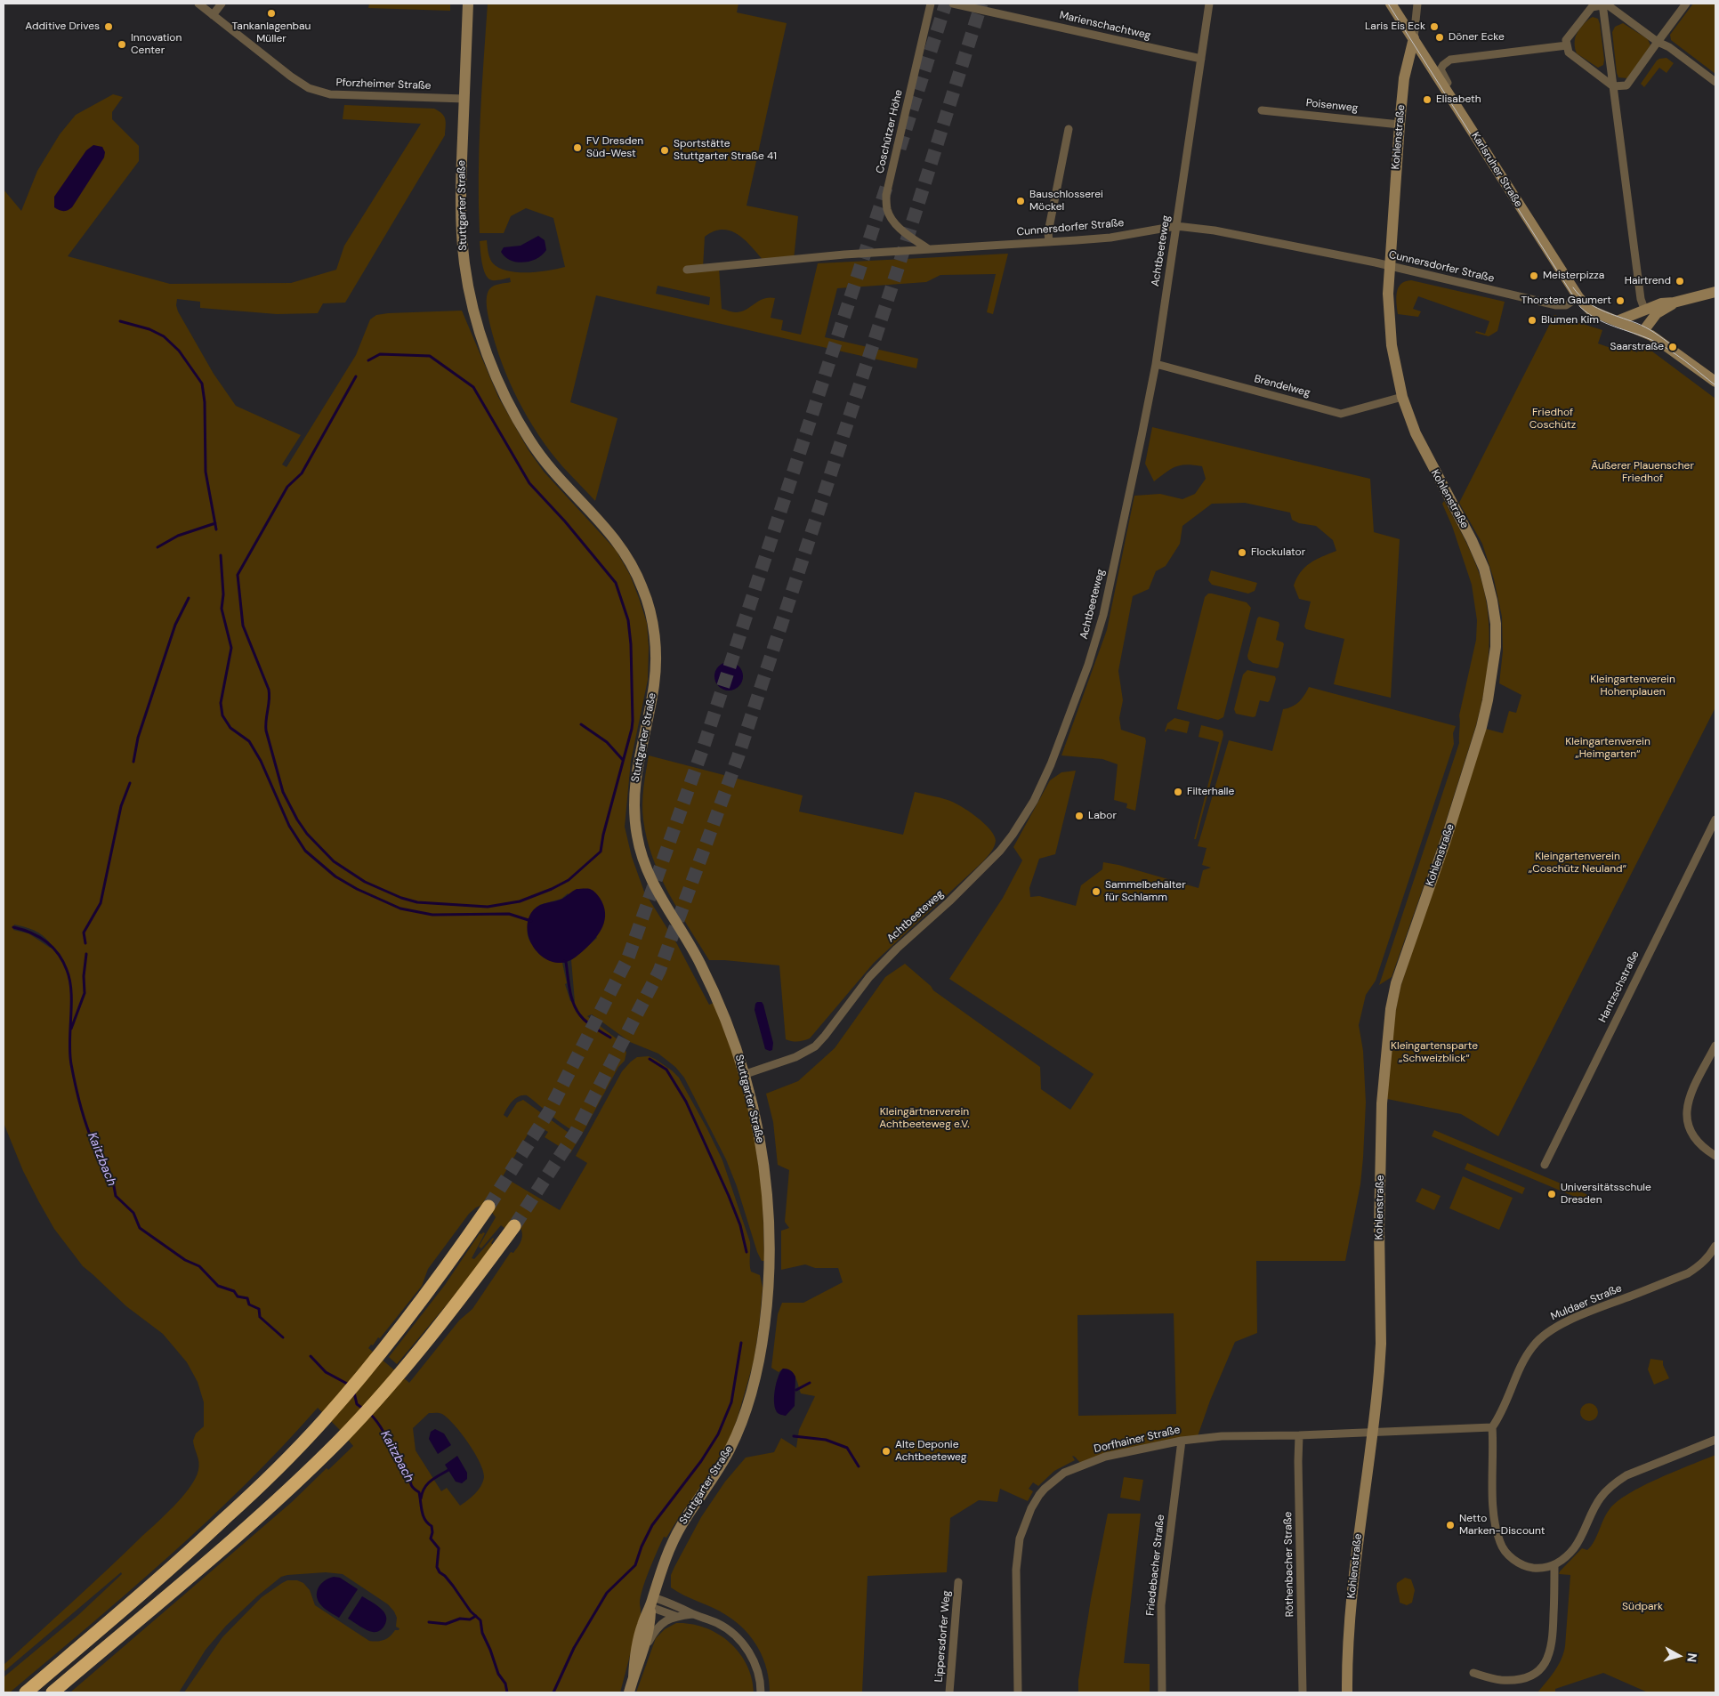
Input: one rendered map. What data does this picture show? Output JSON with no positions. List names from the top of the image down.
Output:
{
  "streets": {
    "street": [
      "Marienschachtweg",
      "Pforzheimer Straße",
      "Poisenweg",
      "Coschützer Höhe",
      "Kohlenstraße",
      "Karlsruher Straße",
      "Stuttgarter Straße",
      "Cunnersdorfer Straße",
      "Achtbeeteweg",
      "Brendelweg",
      "Hantzschstraße",
      "Muldaer Straße",
      "Dorfhainer Straße",
      "Röthenbacher Straße",
      "Friedebacher Straße",
      "Lippersdorfer Weg"
    ]
  },
  "crossings": [
    ["Marienschachtweg", "Achtbeeteweg"],
    ["Pforzheimer Straße", "Stuttgarter Straße"],
    ["Poisenweg", "Kohlenstraße"],
    ["Coschützer Höhe", "Cunnersdorfer Straße"],
    ["Kohlenstraße", "Karlsruher Straße"],
    ["Kohlenstraße", "Cunnersdorfer Straße"],
    ["Kohlenstraße", "Brendelweg"],
    ["Kohlenstraße", "Dorfhainer Straße"],
    ["Karlsruher Straße", "Cunnersdorfer Straße"],
    ["Stuttgarter Straße", "Achtbeeteweg"],
    ["Cunnersdorfer Straße", "Achtbeeteweg"],
    ["Achtbeeteweg", "Brendelweg"],
    ["Dorfhainer Straße", "Röthenbacher Straße"],
    ["Dorfhainer Straße", "Friedebacher Straße"]
  ],
  "water": ["Kaitzbach"],
  "parks": [
    "Friedhof Coschütz",
    "Äußerer Plauenscher Friedhof",
    "Kleingartenverein Hohenplauen",
    "Kleingartenverein „Heimgarten“",
    "Kleingartenverein „Coschütz Neuland“",
    "Kleingartensparte „Schweizblick“",
    "Kleingärtnerverein Achtbeeteweg e.V.",
    "Südpark"
  ],
  "places": [
    "Tankanlagenbau Müller",
    "Additive Drives",
    "Laris Eis Eck",
    "Döner Ecke",
    "Innovation Center",
    "Elisabeth",
    "FV Dresden Süd-West",
    "Sportstätte Stuttgarter Straße 41",
    "Bauschlosserei Möckel",
    "Meisterpizza",
    "Hairtrend",
    "Thorsten Gaumert",
    "Blumen Kim",
    "Saarstraße",
    "Flockulator",
    "Filterhalle",
    "Labor",
    "Sammelbehälter für Schlamm",
    "Universitätsschule Dresden",
    "Alte Deponie Achtbeeteweg",
    "Netto Marken-Discount"
  ],
  "north": "right"
}
